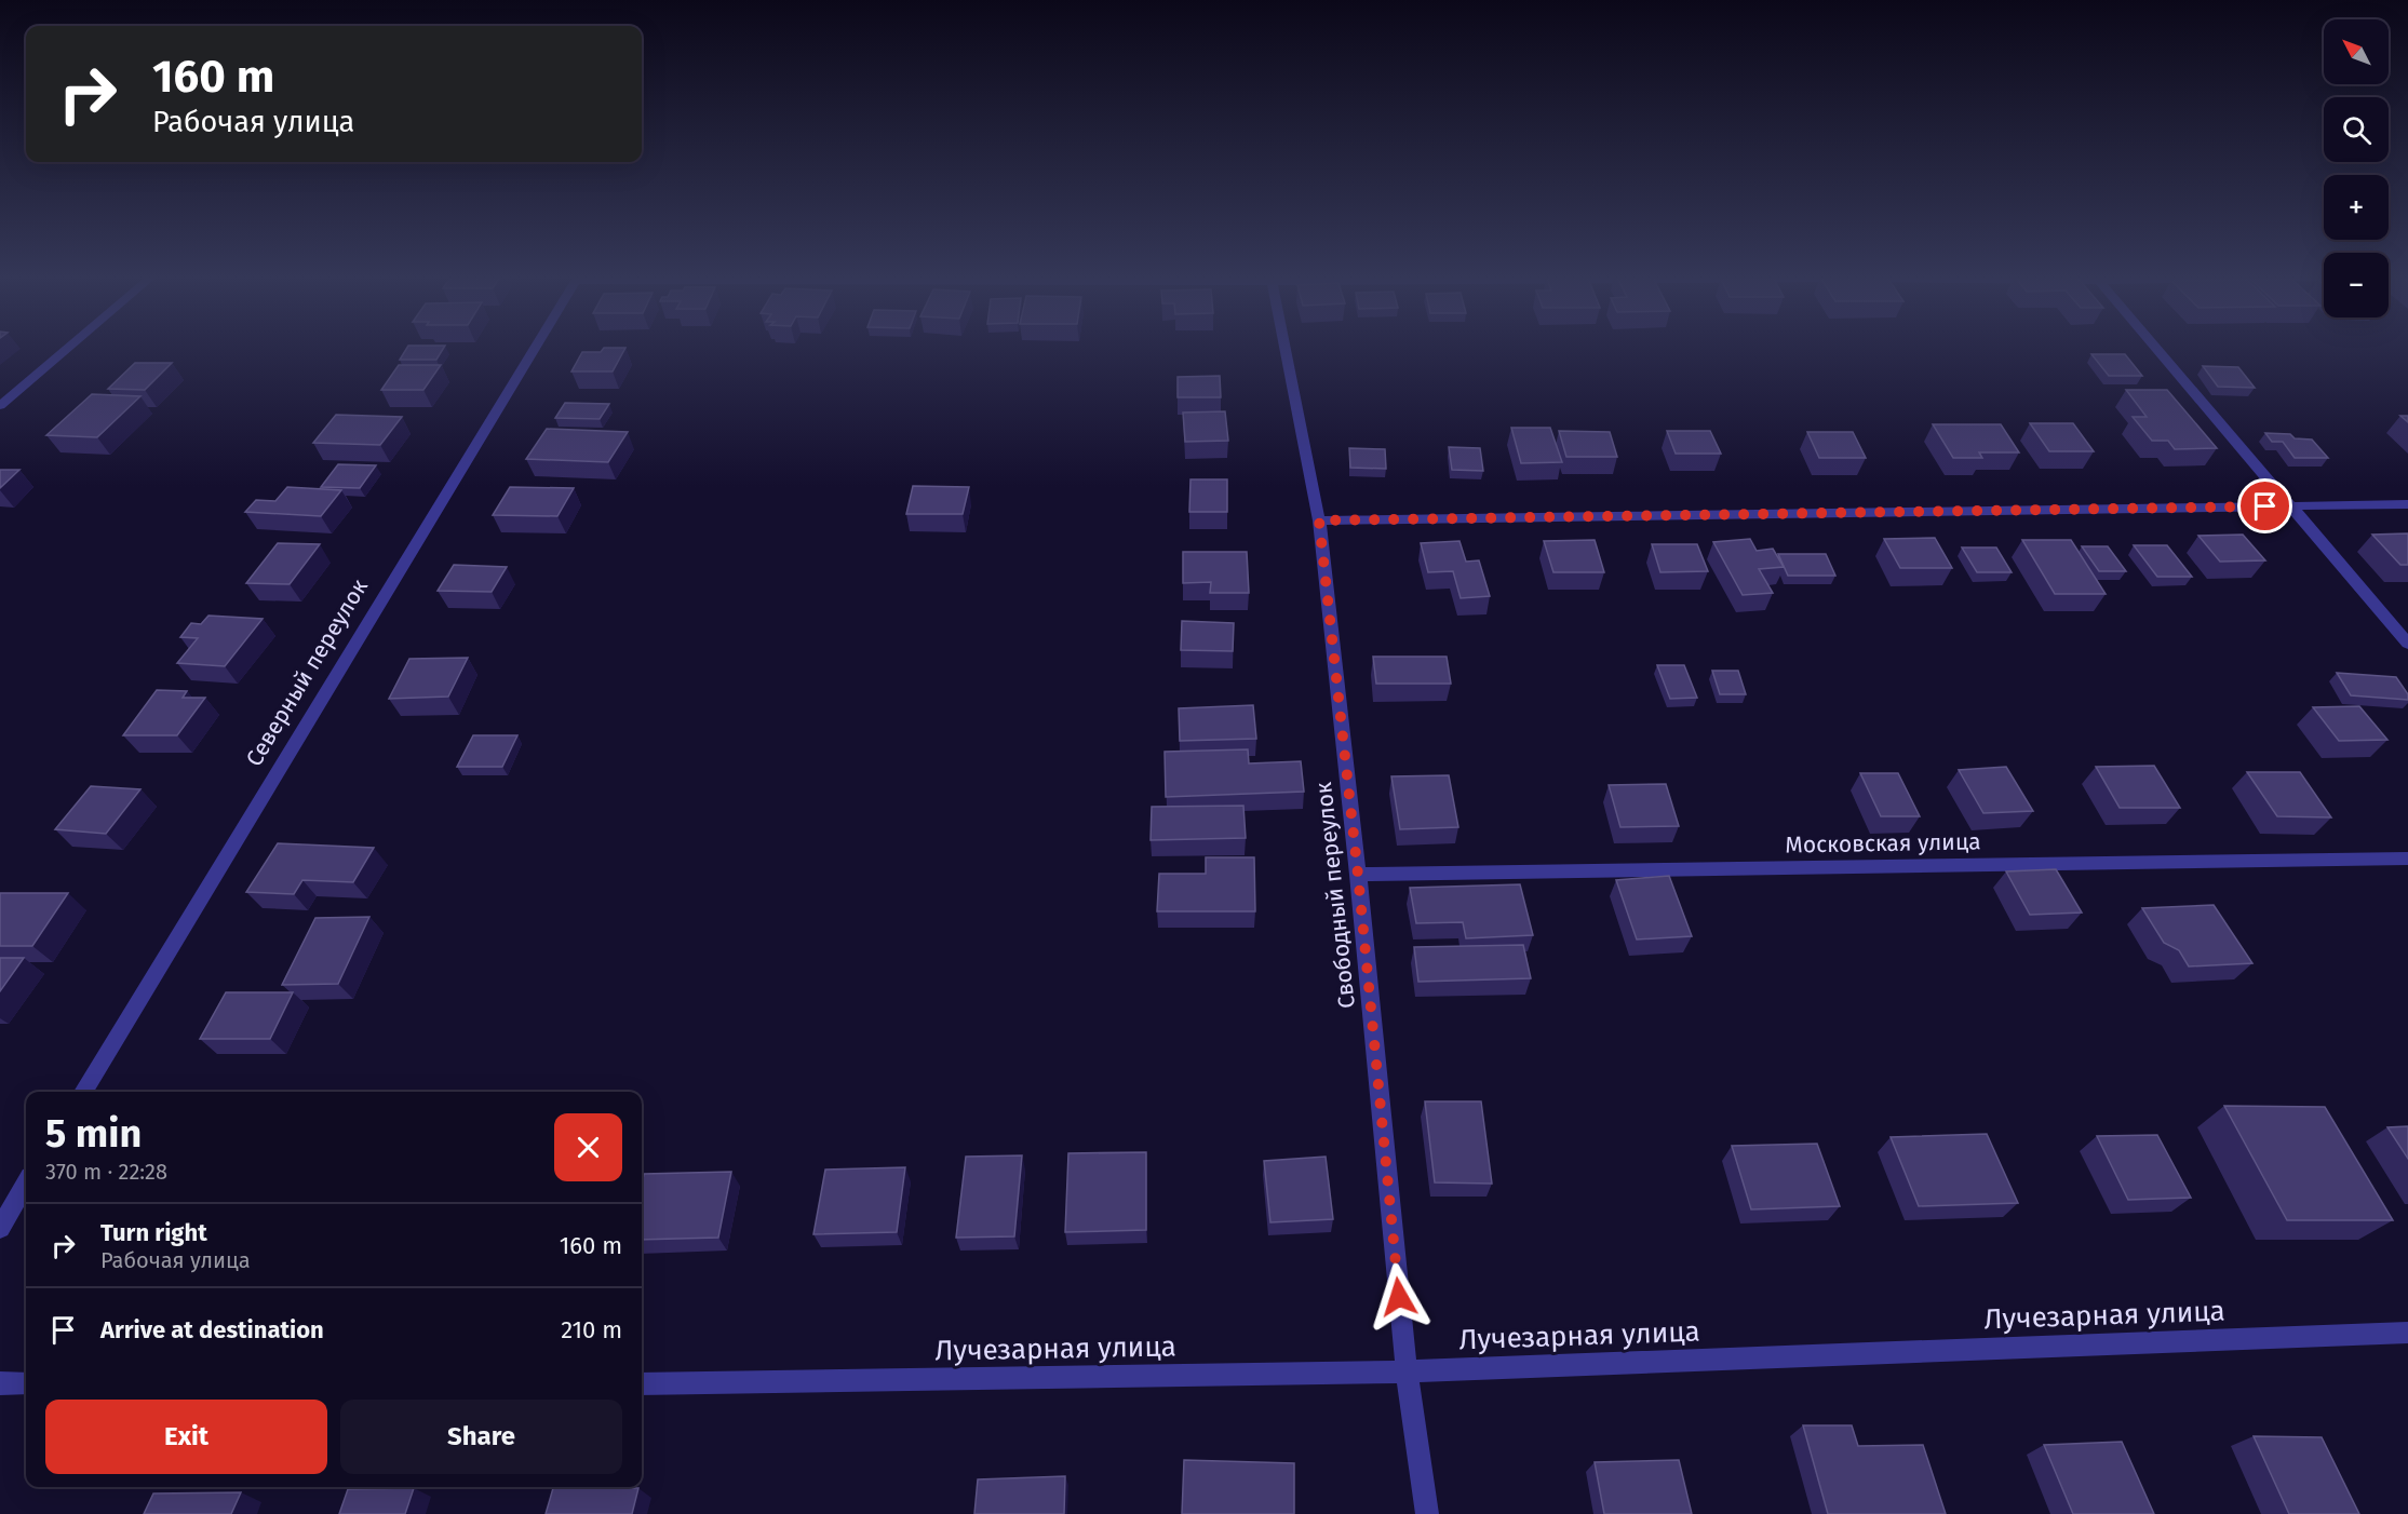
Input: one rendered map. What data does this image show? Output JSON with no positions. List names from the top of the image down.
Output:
{
  "streets": {
    "street": [
      "Северный переулок",
      "Московская улица",
      "Свободный переулок",
      "Лучезарная улица"
    ]
  },
  "crossings": [
    ["Московская улица", "Свободный переулок"],
    ["Свободный переулок", "Лучезарная улица"]
  ],
  "north": "top left",
  "page": {
    "map_buttons": ["+", "−"],
    "turn": ["160 m", "Рабочая улица"],
    "heading": ["5 min", "370 m · 22:28"],
    "list": [
      {
        "name": "Turn right",
        "note": "Рабочая улица",
        "value": "160 m"
      },
      {
        "name": "Arrive at destination",
        "value": "210 m"
      }
    ],
    "buttons": ["Exit", "Share"]
  }
}
